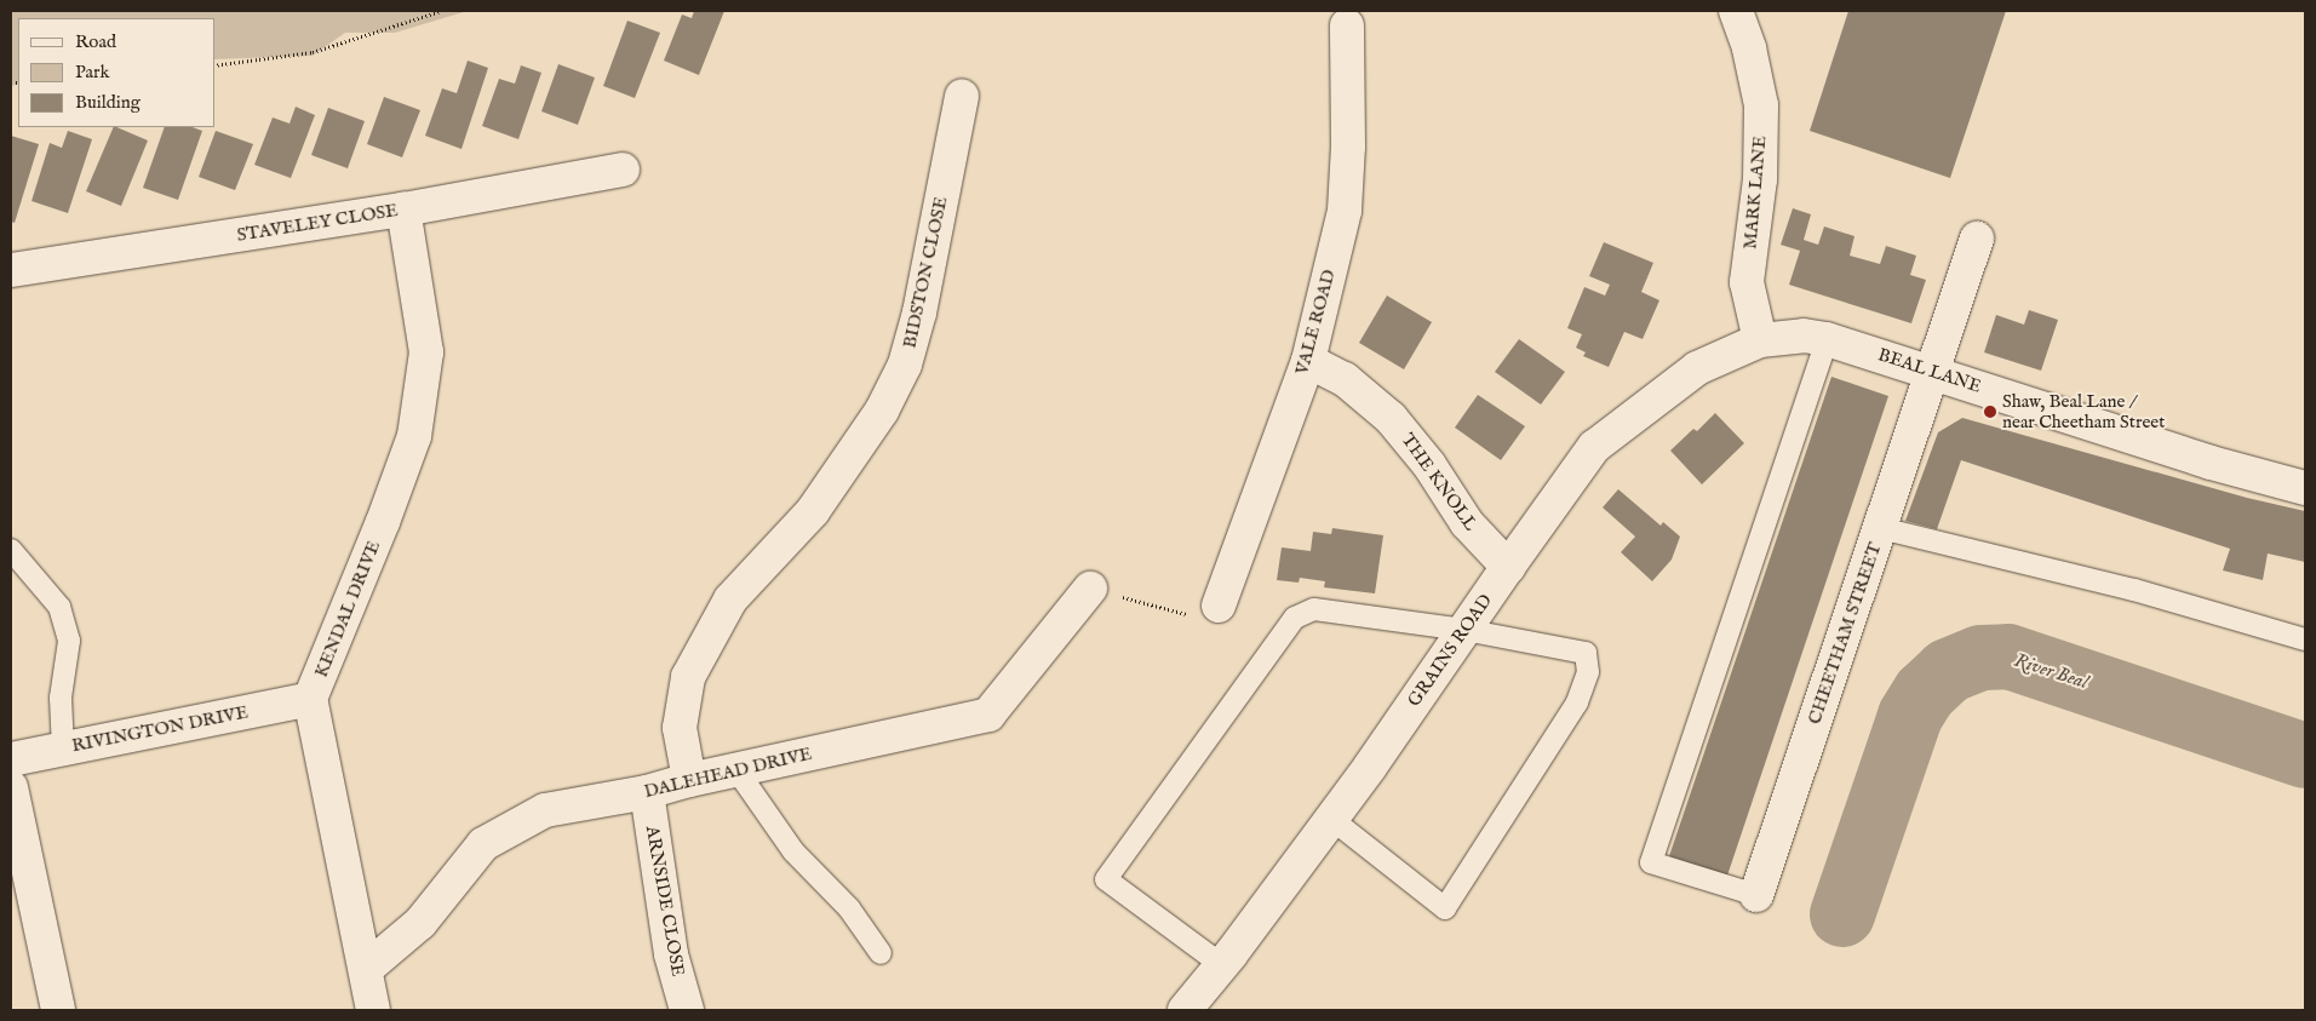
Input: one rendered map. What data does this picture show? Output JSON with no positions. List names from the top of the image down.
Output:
{
  "streets": {
    "street": [
      "MARK LANE",
      "STAVELEY CLOSE",
      "BIDSTON CLOSE",
      "VALE ROAD",
      "BEAL LANE",
      "THE KNOLL",
      "KENDAL DRIVE",
      "CHEETHAM STREET",
      "GRAINS ROAD",
      "RIVINGTON DRIVE",
      "DALEHEAD DRIVE",
      "ARNSIDE CLOSE"
    ]
  },
  "crossings": [
    ["MARK LANE", "BEAL LANE"],
    ["MARK LANE", "GRAINS ROAD"],
    ["STAVELEY CLOSE", "KENDAL DRIVE"],
    ["BIDSTON CLOSE", "DALEHEAD DRIVE"],
    ["VALE ROAD", "THE KNOLL"],
    ["BEAL LANE", "CHEETHAM STREET"],
    ["BEAL LANE", "GRAINS ROAD"],
    ["THE KNOLL", "GRAINS ROAD"],
    ["KENDAL DRIVE", "RIVINGTON DRIVE"],
    ["KENDAL DRIVE", "DALEHEAD DRIVE"],
    ["DALEHEAD DRIVE", "ARNSIDE CLOSE"]
  ],
  "water": ["River Beal"],
  "places": ["Shaw, Beal Lane / near Cheetham Street"],
  "legend": ["Road", "Park", "Building"]
}
